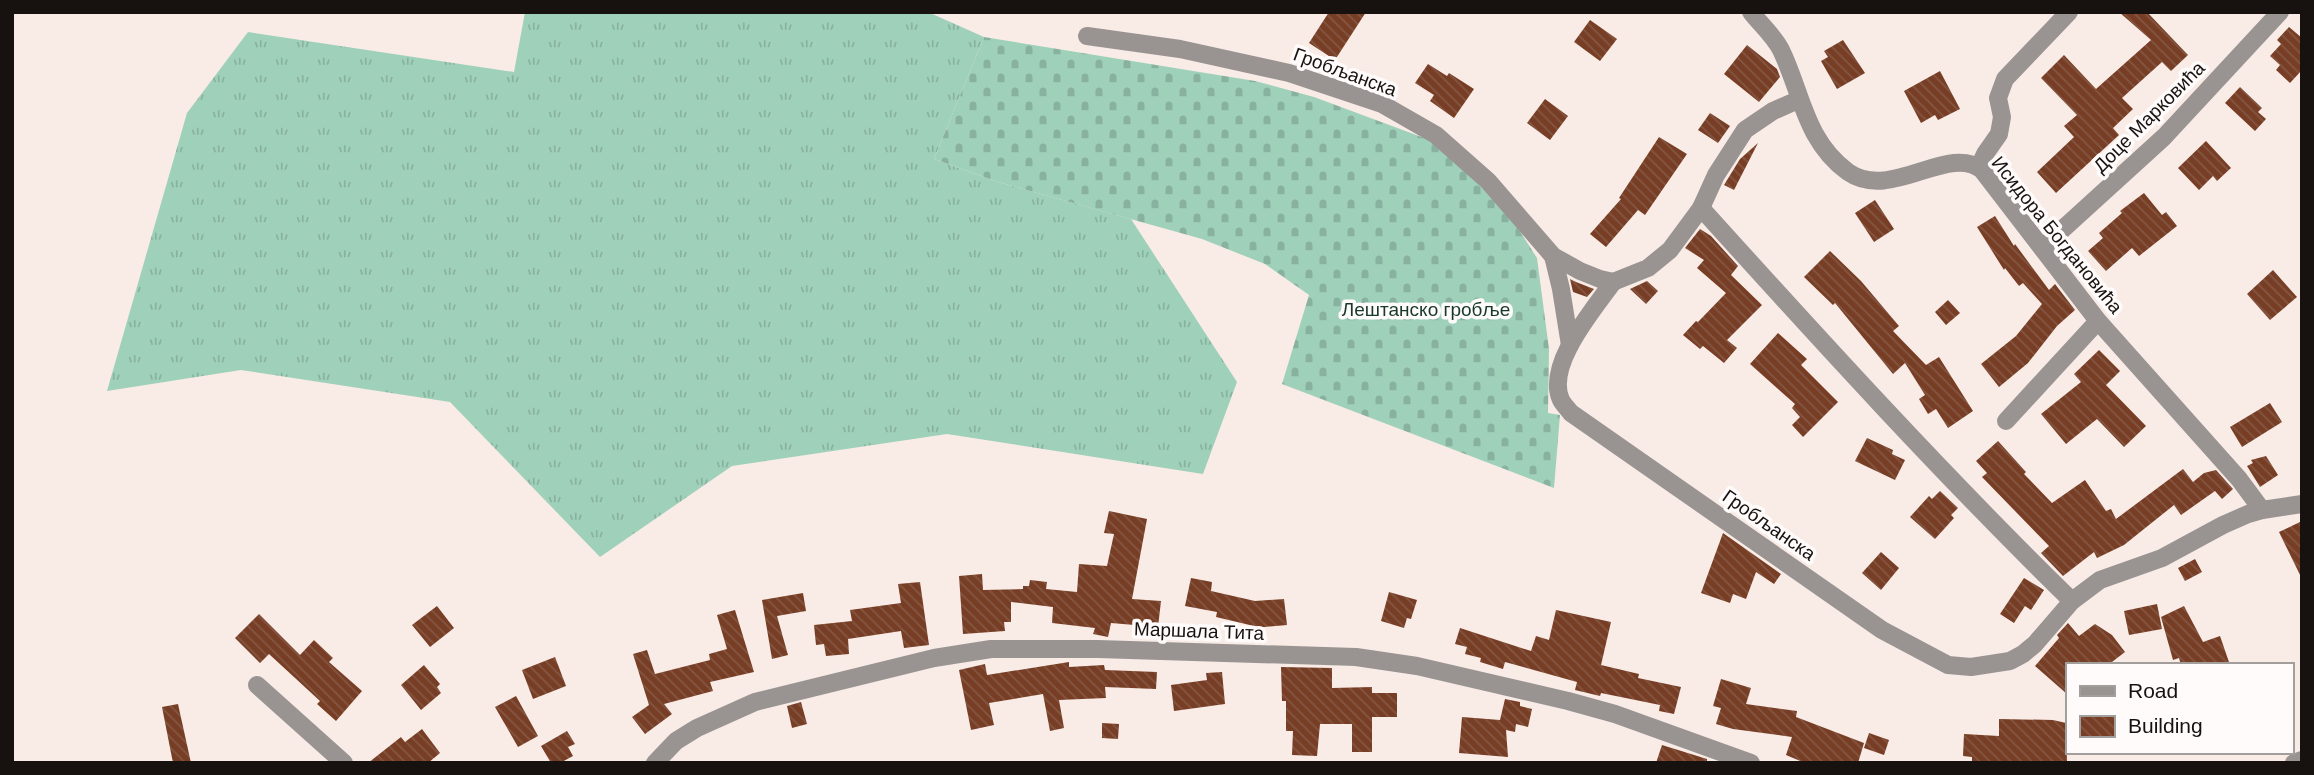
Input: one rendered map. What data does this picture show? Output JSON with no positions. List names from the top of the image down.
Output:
{
  "streets": {
    "street": [
      "Гробљанска",
      "Доце Марковића",
      "Исидора Богдановића",
      "Маршала Тита"
    ]
  },
  "crossings": [
    ["Гробљанска", "Исидора Богдановића"],
    ["Доце Марковића", "Исидора Богдановића"]
  ],
  "parks": ["Лештанско гробље"],
  "legend": ["Road", "Building"]
}
